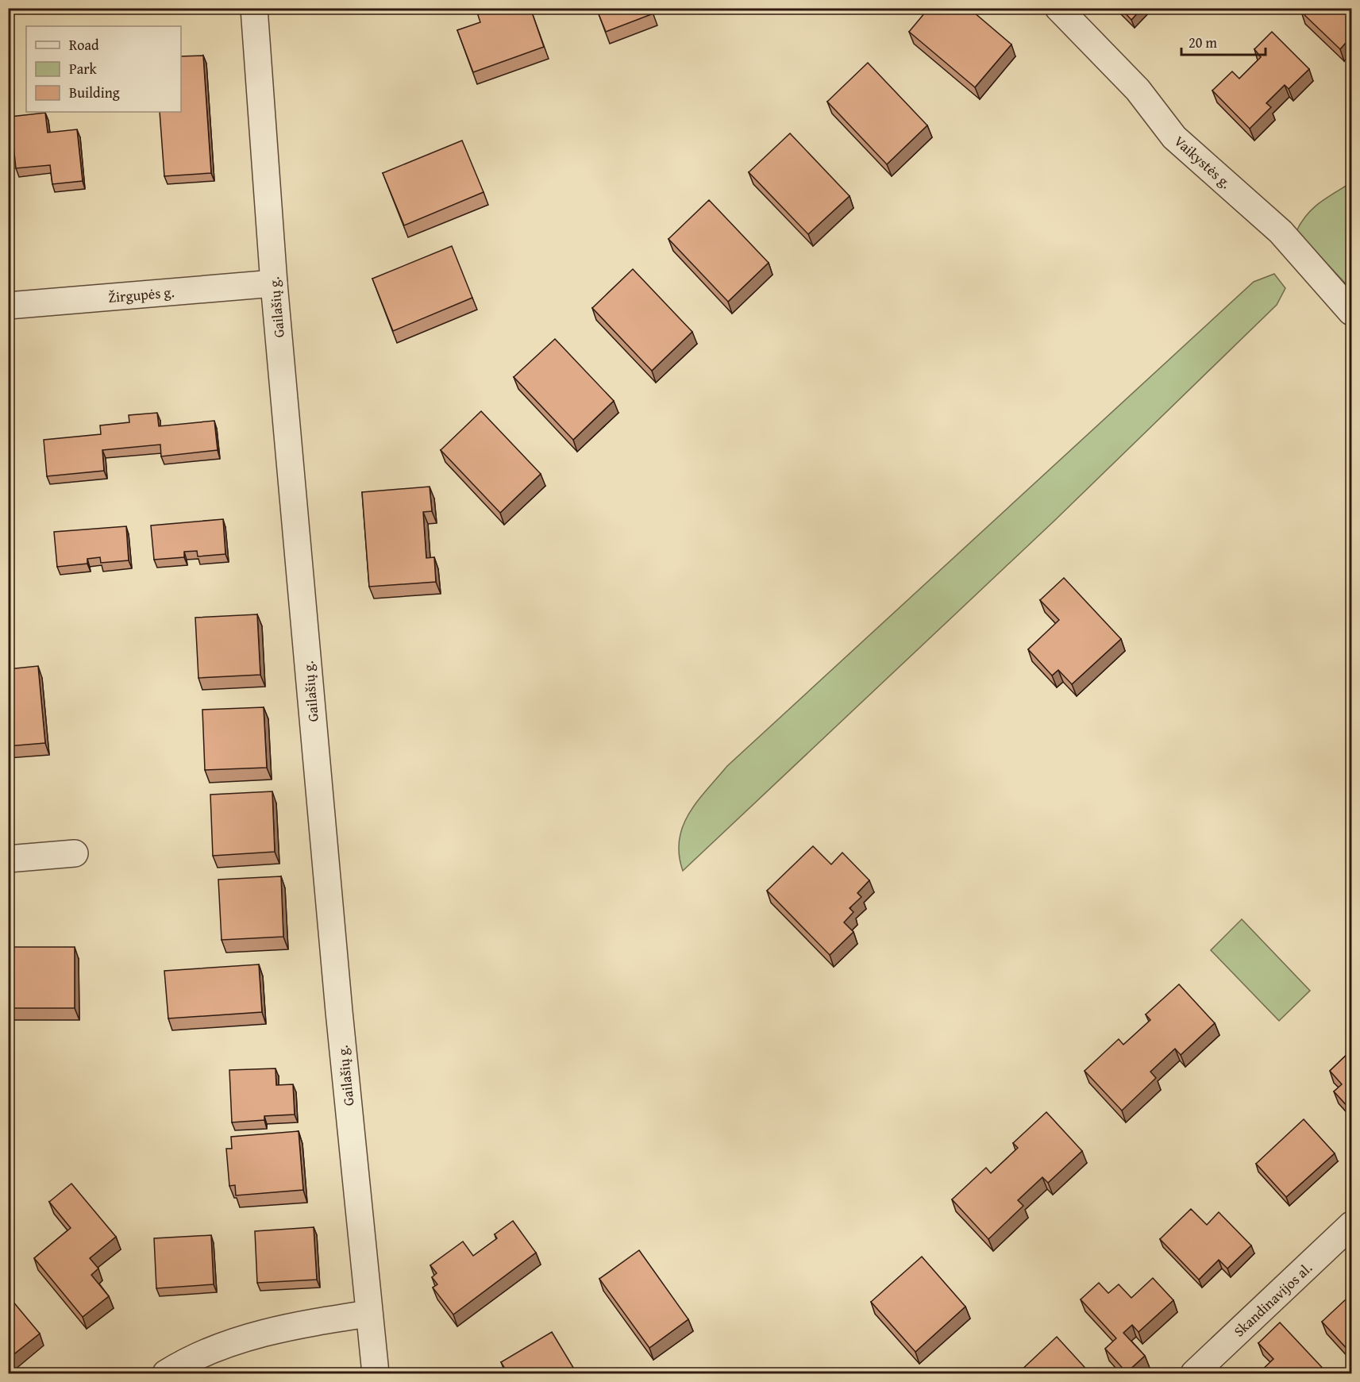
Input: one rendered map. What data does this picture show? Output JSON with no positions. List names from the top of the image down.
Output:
{
  "streets": {
    "street": [
      "Vaikystės g.",
      "Žirgupės g.",
      "Gailašių g.",
      "Skandinavijos al."
    ]
  },
  "crossings": [
    ["Žirgupės g.", "Gailašių g."]
  ],
  "legend": ["Road", "Park", "Building"],
  "scale_bar": "20 m"
}
